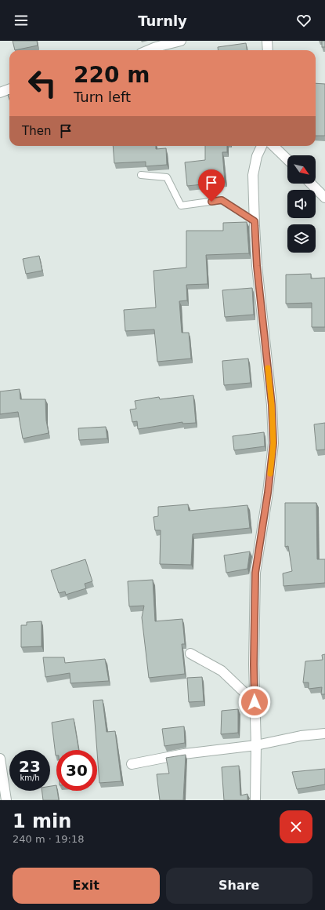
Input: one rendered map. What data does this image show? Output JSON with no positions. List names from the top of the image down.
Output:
{
  "north": "bottom right",
  "page": {
    "header": "Turnly",
    "turn": ["220 m", "Turn left"],
    "then": "Then",
    "speed": "23 km/h",
    "limit": "30",
    "heading": ["1 min", "240 m · 19:18"],
    "buttons": ["Exit", "Share"]
  }
}
